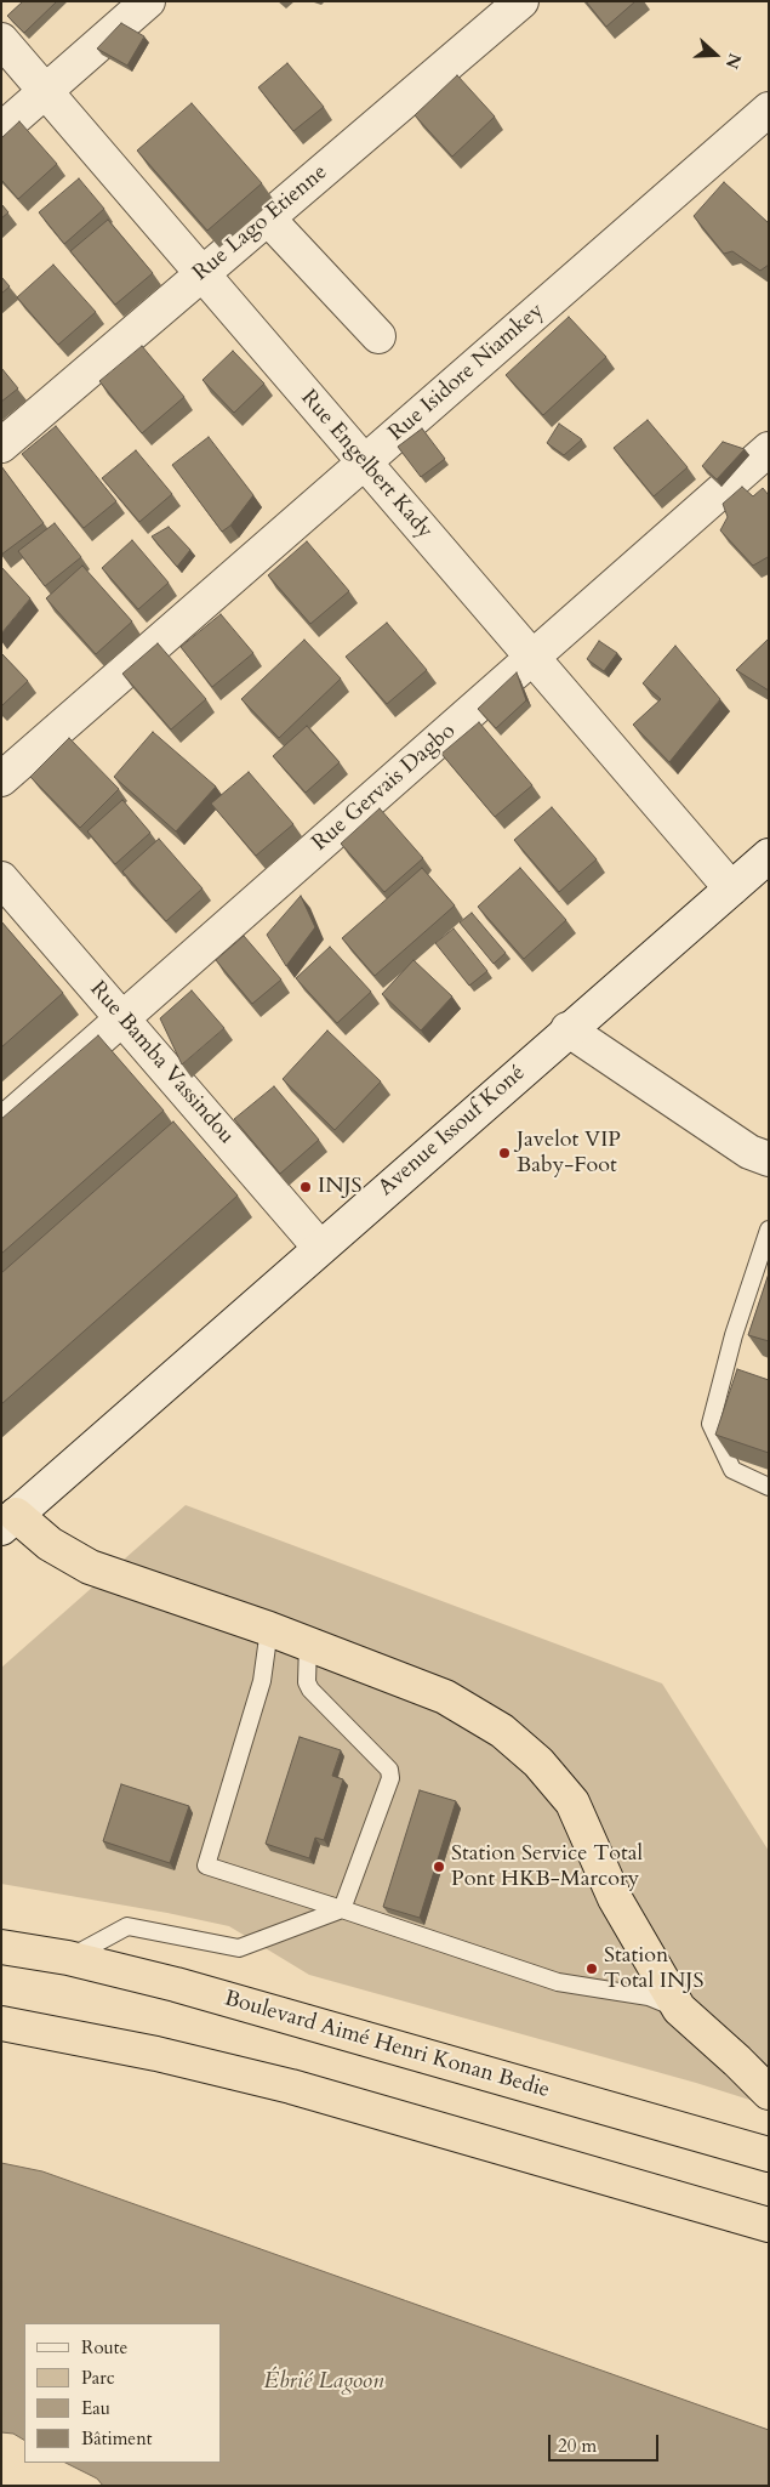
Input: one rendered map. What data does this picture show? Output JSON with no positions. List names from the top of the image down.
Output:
{
  "streets": {
    "highway": ["Boulevard Aimé Henri Konan Bedie"],
    "street": [
      "Rue Lago Etienne",
      "Rue Isidore Niamkey",
      "Rue Engelbert Kady",
      "Rue Gervais Dagbo",
      "Rue Bamba Vassindou",
      "Avenue Issouf Koné"
    ]
  },
  "crossings": [
    ["Rue Lago Etienne", "Rue Engelbert Kady"],
    ["Rue Isidore Niamkey", "Rue Engelbert Kady"],
    ["Rue Engelbert Kady", "Rue Gervais Dagbo"],
    ["Rue Engelbert Kady", "Avenue Issouf Koné"],
    ["Rue Gervais Dagbo", "Rue Bamba Vassindou"],
    ["Rue Bamba Vassindou", "Avenue Issouf Koné"]
  ],
  "water": ["Ébrié Lagoon"],
  "places": [
    "Javelot VIP Baby-Foot",
    "INJS",
    "Station Service Total Pont HKB-Marcory",
    "Station Total INJS"
  ],
  "legend": [
    "Route",
    "Parc",
    "Eau",
    "Bâtiment"
  ],
  "scale_bar": "20 m",
  "north": "right"
}
